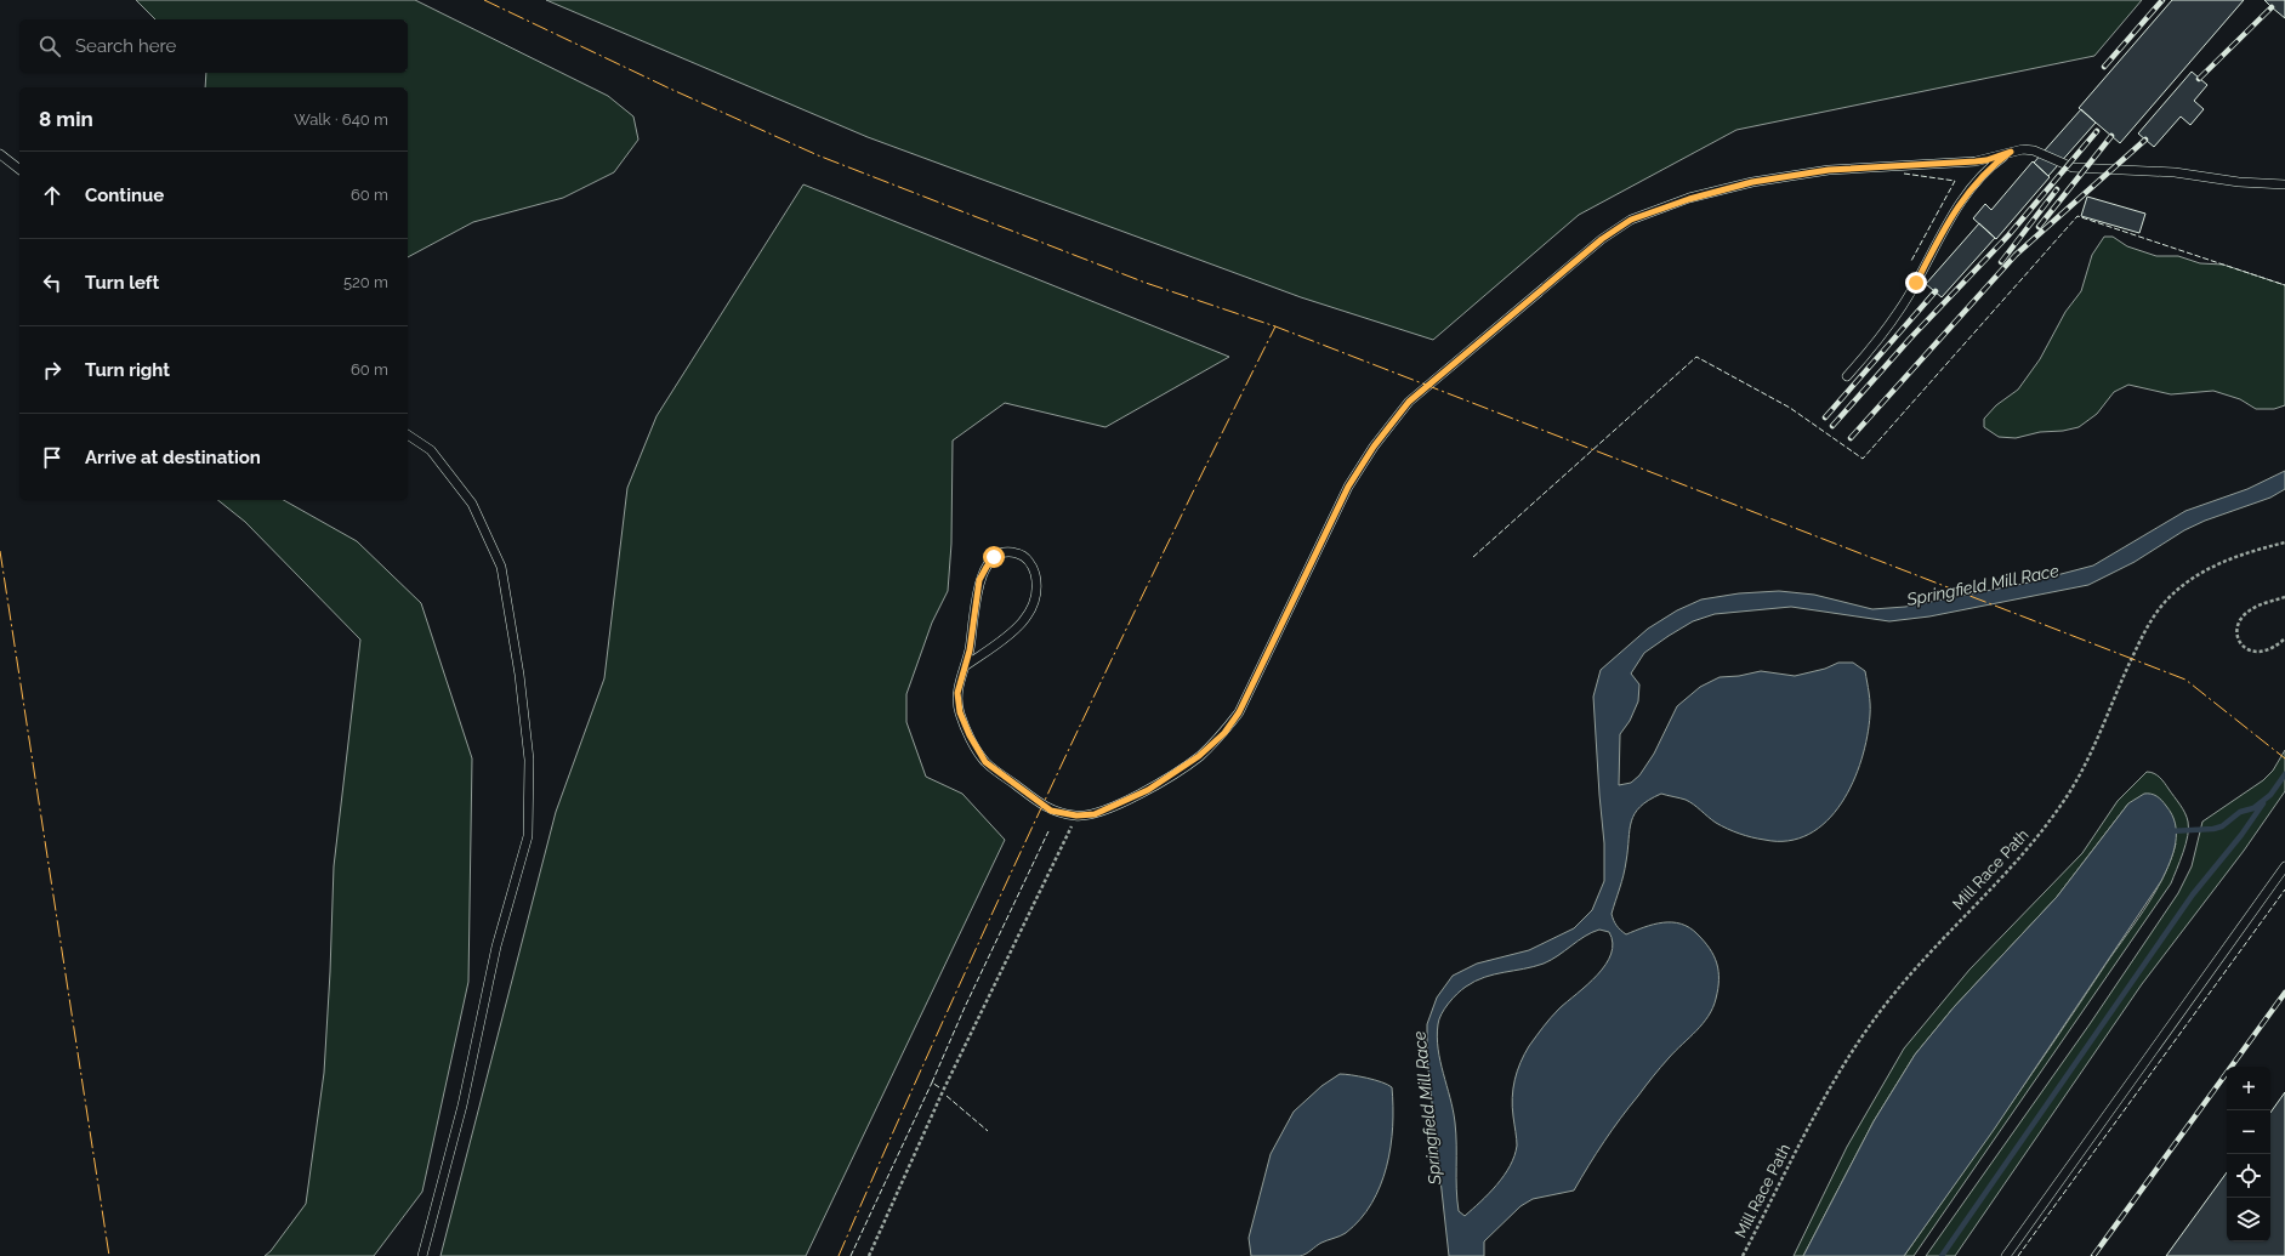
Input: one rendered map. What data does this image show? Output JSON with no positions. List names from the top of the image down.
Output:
{
  "streets": {
    "path": ["Mill Race Path"]
  },
  "water": ["Springfield Mill Race"],
  "page": {
    "search": "Search here",
    "heading": ["8 min", "Walk · 640 m"],
    "list": [
      ["Continue", "60 m"],
      ["Turn left", "520 m"],
      ["Turn right", "60 m"],
      "Arrive at destination"
    ],
    "map_buttons": ["+", "−"]
  }
}
